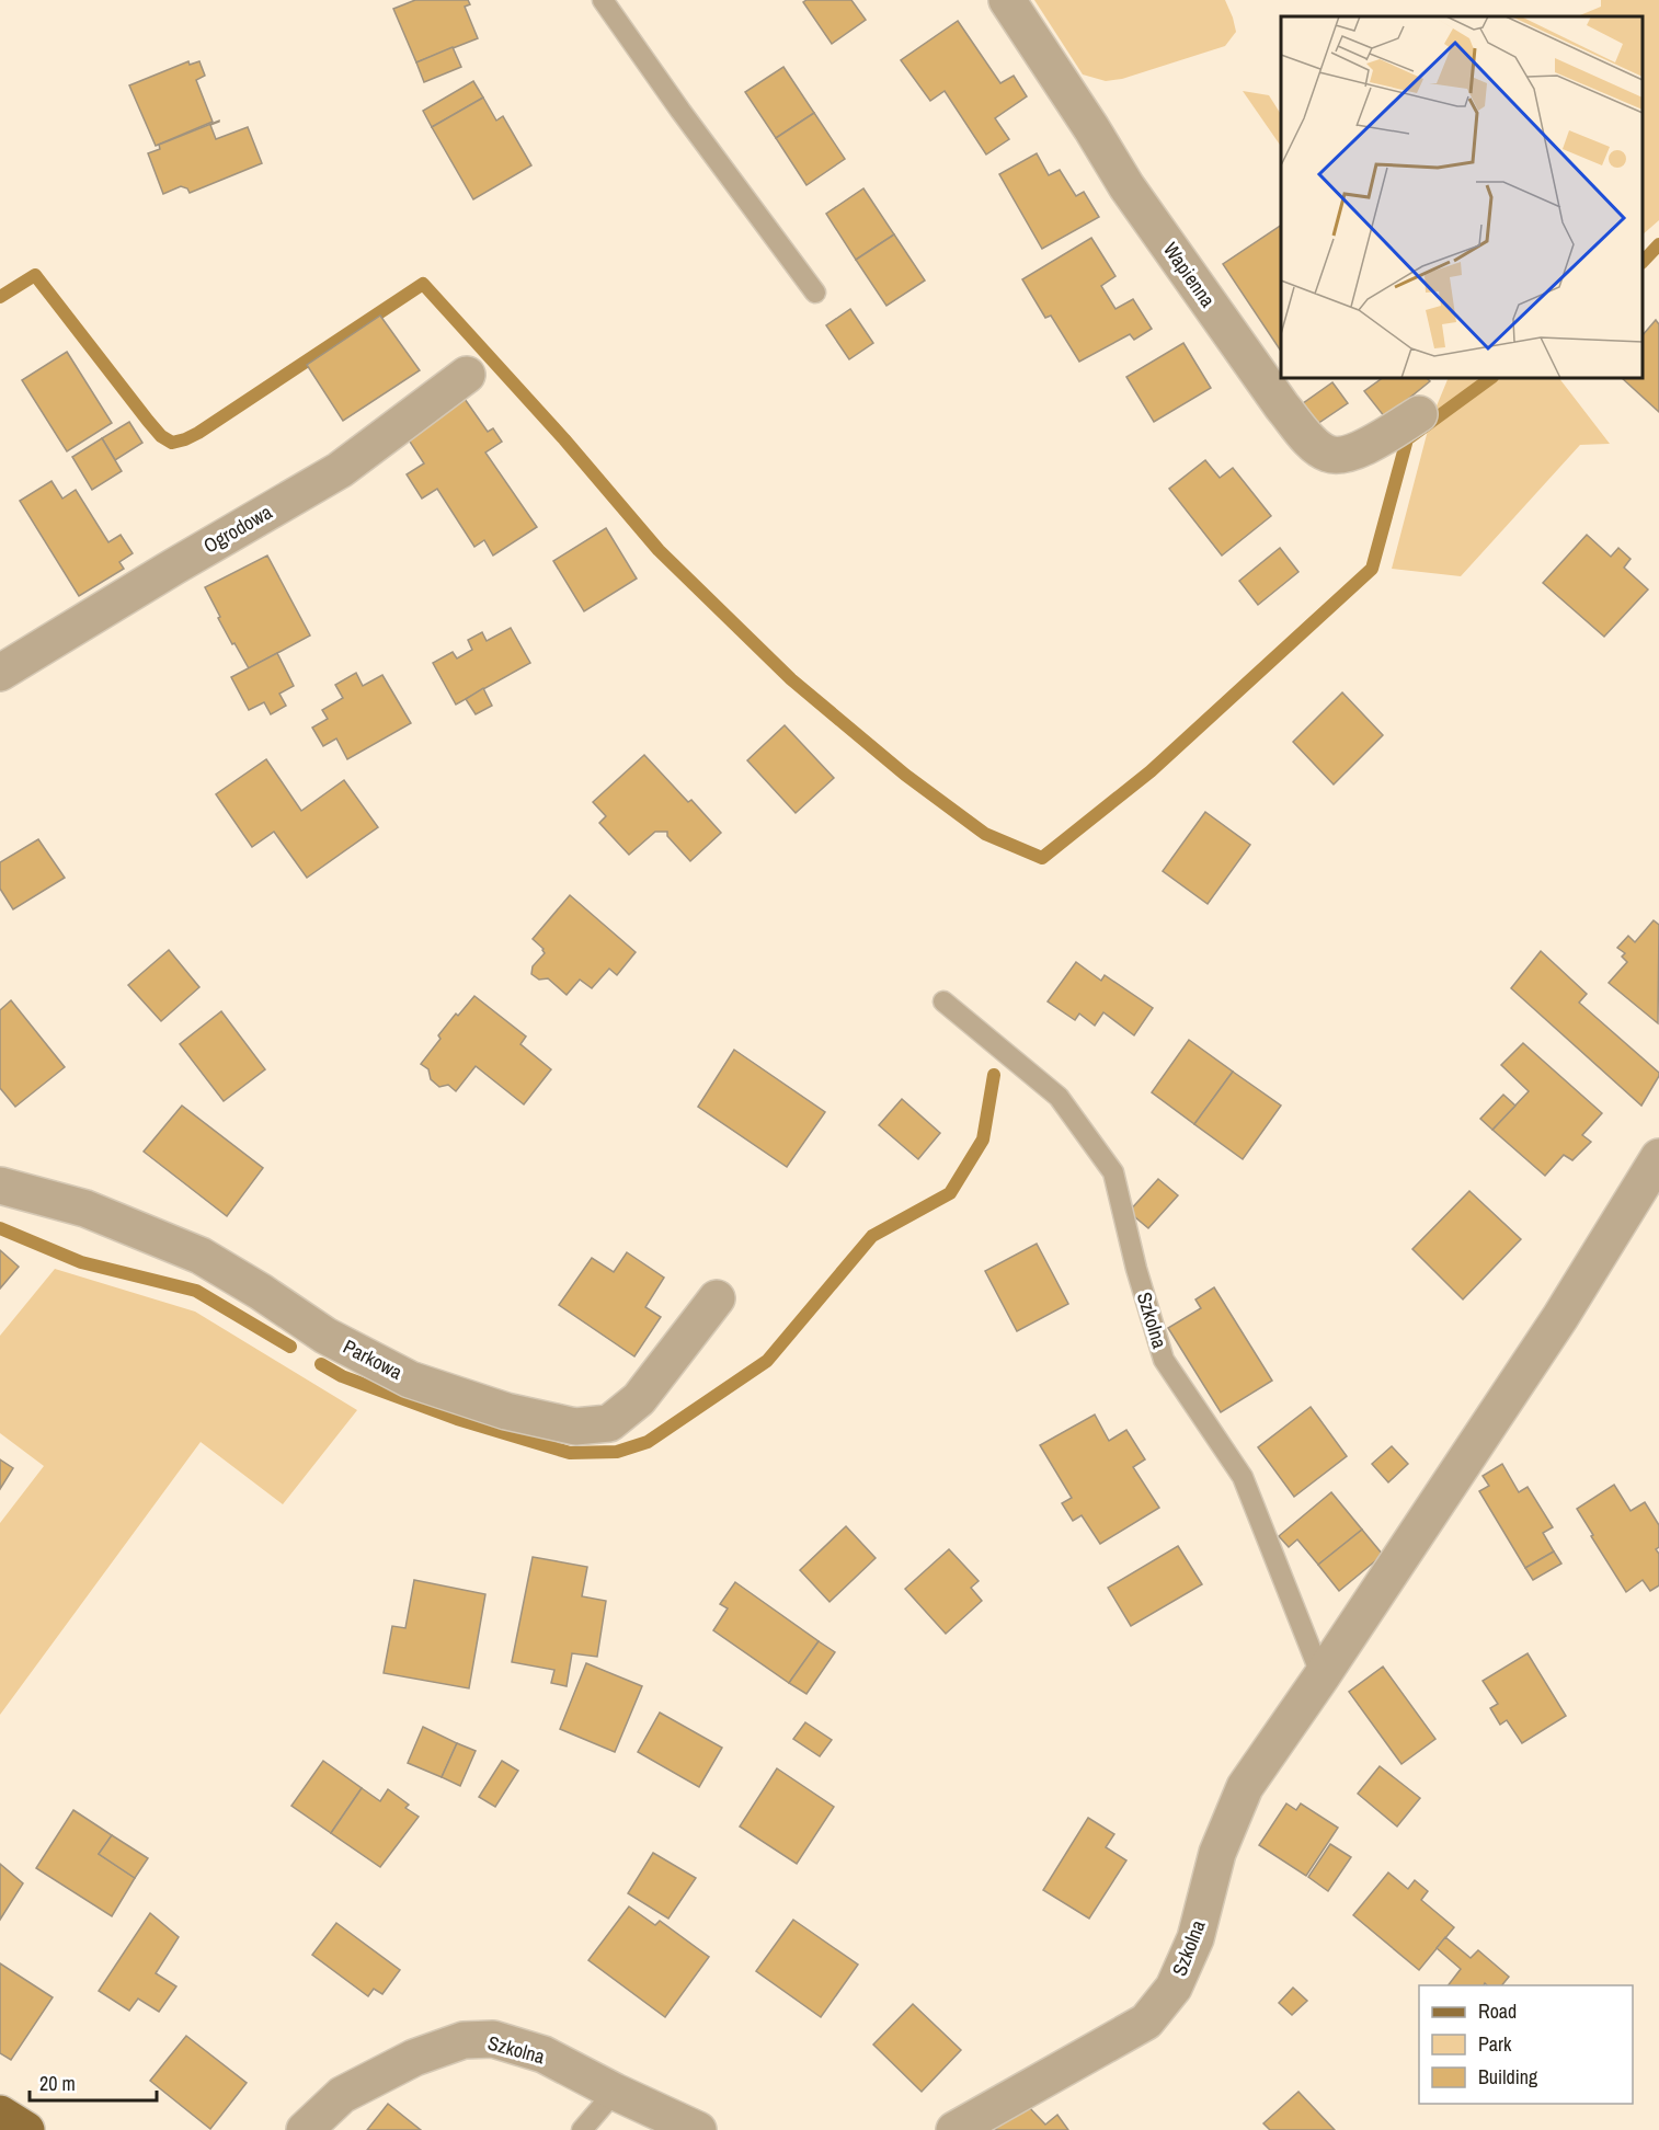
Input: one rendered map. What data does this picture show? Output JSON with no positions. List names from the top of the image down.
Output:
{
  "streets": {
    "street": [
      "Wapienna",
      "Ogrodowa",
      "Szkolna",
      "Parkowa"
    ]
  },
  "legend": ["Road", "Park", "Building"],
  "scale_bar": "20 m"
}
